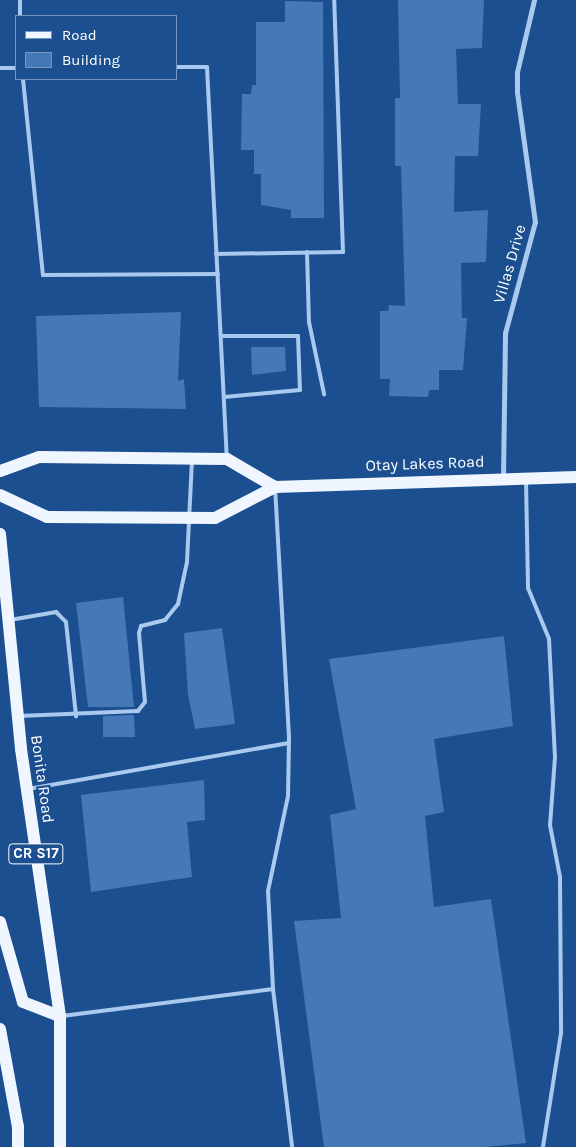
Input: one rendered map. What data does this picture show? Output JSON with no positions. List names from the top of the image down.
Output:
{
  "streets": {
    "main road": ["Otay Lakes Road", "Bonita Road", "CR S17"],
    "street": ["Villas Drive"]
  },
  "crossings": [
    ["Villas Drive", "Otay Lakes Road"]
  ],
  "legend": ["Road", "Building"]
}
